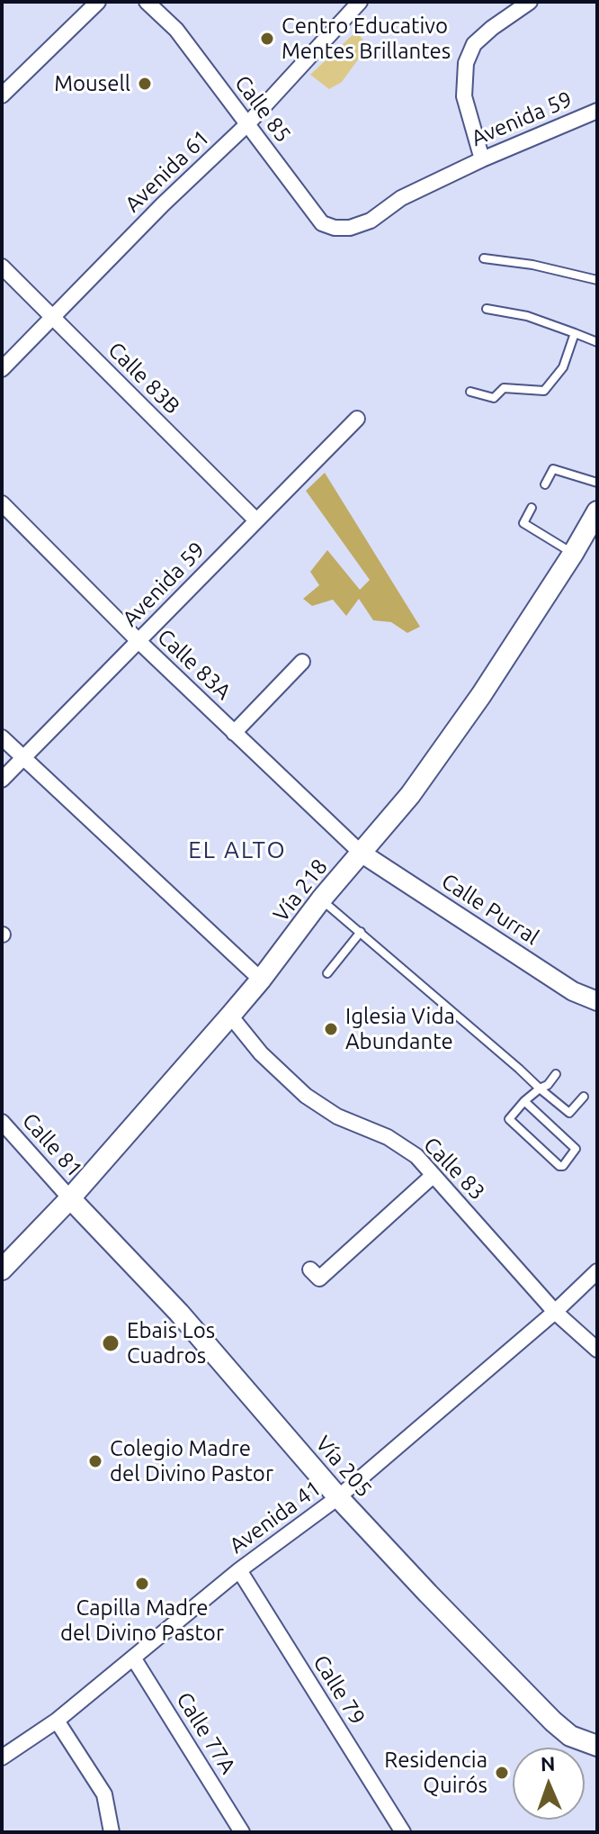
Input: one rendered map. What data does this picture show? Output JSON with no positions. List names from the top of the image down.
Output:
{
  "streets": {
    "main road": ["Vía 218", "Vía 205"],
    "street": [
      "Calle 85",
      "Avenida 59",
      "Avenida 61",
      "Calle 83B",
      "Calle 83A",
      "Calle Purral",
      "Calle 81",
      "Calle 83",
      "Avenida 41",
      "Calle 79",
      "Calle 77A"
    ]
  },
  "crossings": [
    ["Calle 85", "Avenida 59"],
    ["Calle 85", "Avenida 61"],
    ["Avenida 59", "Calle 83B"],
    ["Avenida 59", "Calle 83A"],
    ["Avenida 61", "Calle 83B"],
    ["Calle 83A", "Vía 218"],
    ["Calle 83A", "Calle Purral"],
    ["Vía 218", "Calle Purral"],
    ["Vía 218", "Calle 81"],
    ["Vía 218", "Calle 83"],
    ["Vía 218", "Vía 205"],
    ["Calle 81", "Vía 205"],
    ["Calle 83", "Avenida 41"],
    ["Vía 205", "Avenida 41"],
    ["Avenida 41", "Calle 79"],
    ["Avenida 41", "Calle 77A"]
  ],
  "districts": ["EL ALTO"],
  "places": [
    "Centro Educativo Mentes Brillantes",
    "Mousell",
    "Iglesia Vida Abundante",
    "Ebais Los Cuadros",
    "Colegio Madre del Divino Pastor",
    "Capilla Madre del Divino Pastor",
    "Residencia Quirós"
  ],
  "north": "top"
}
